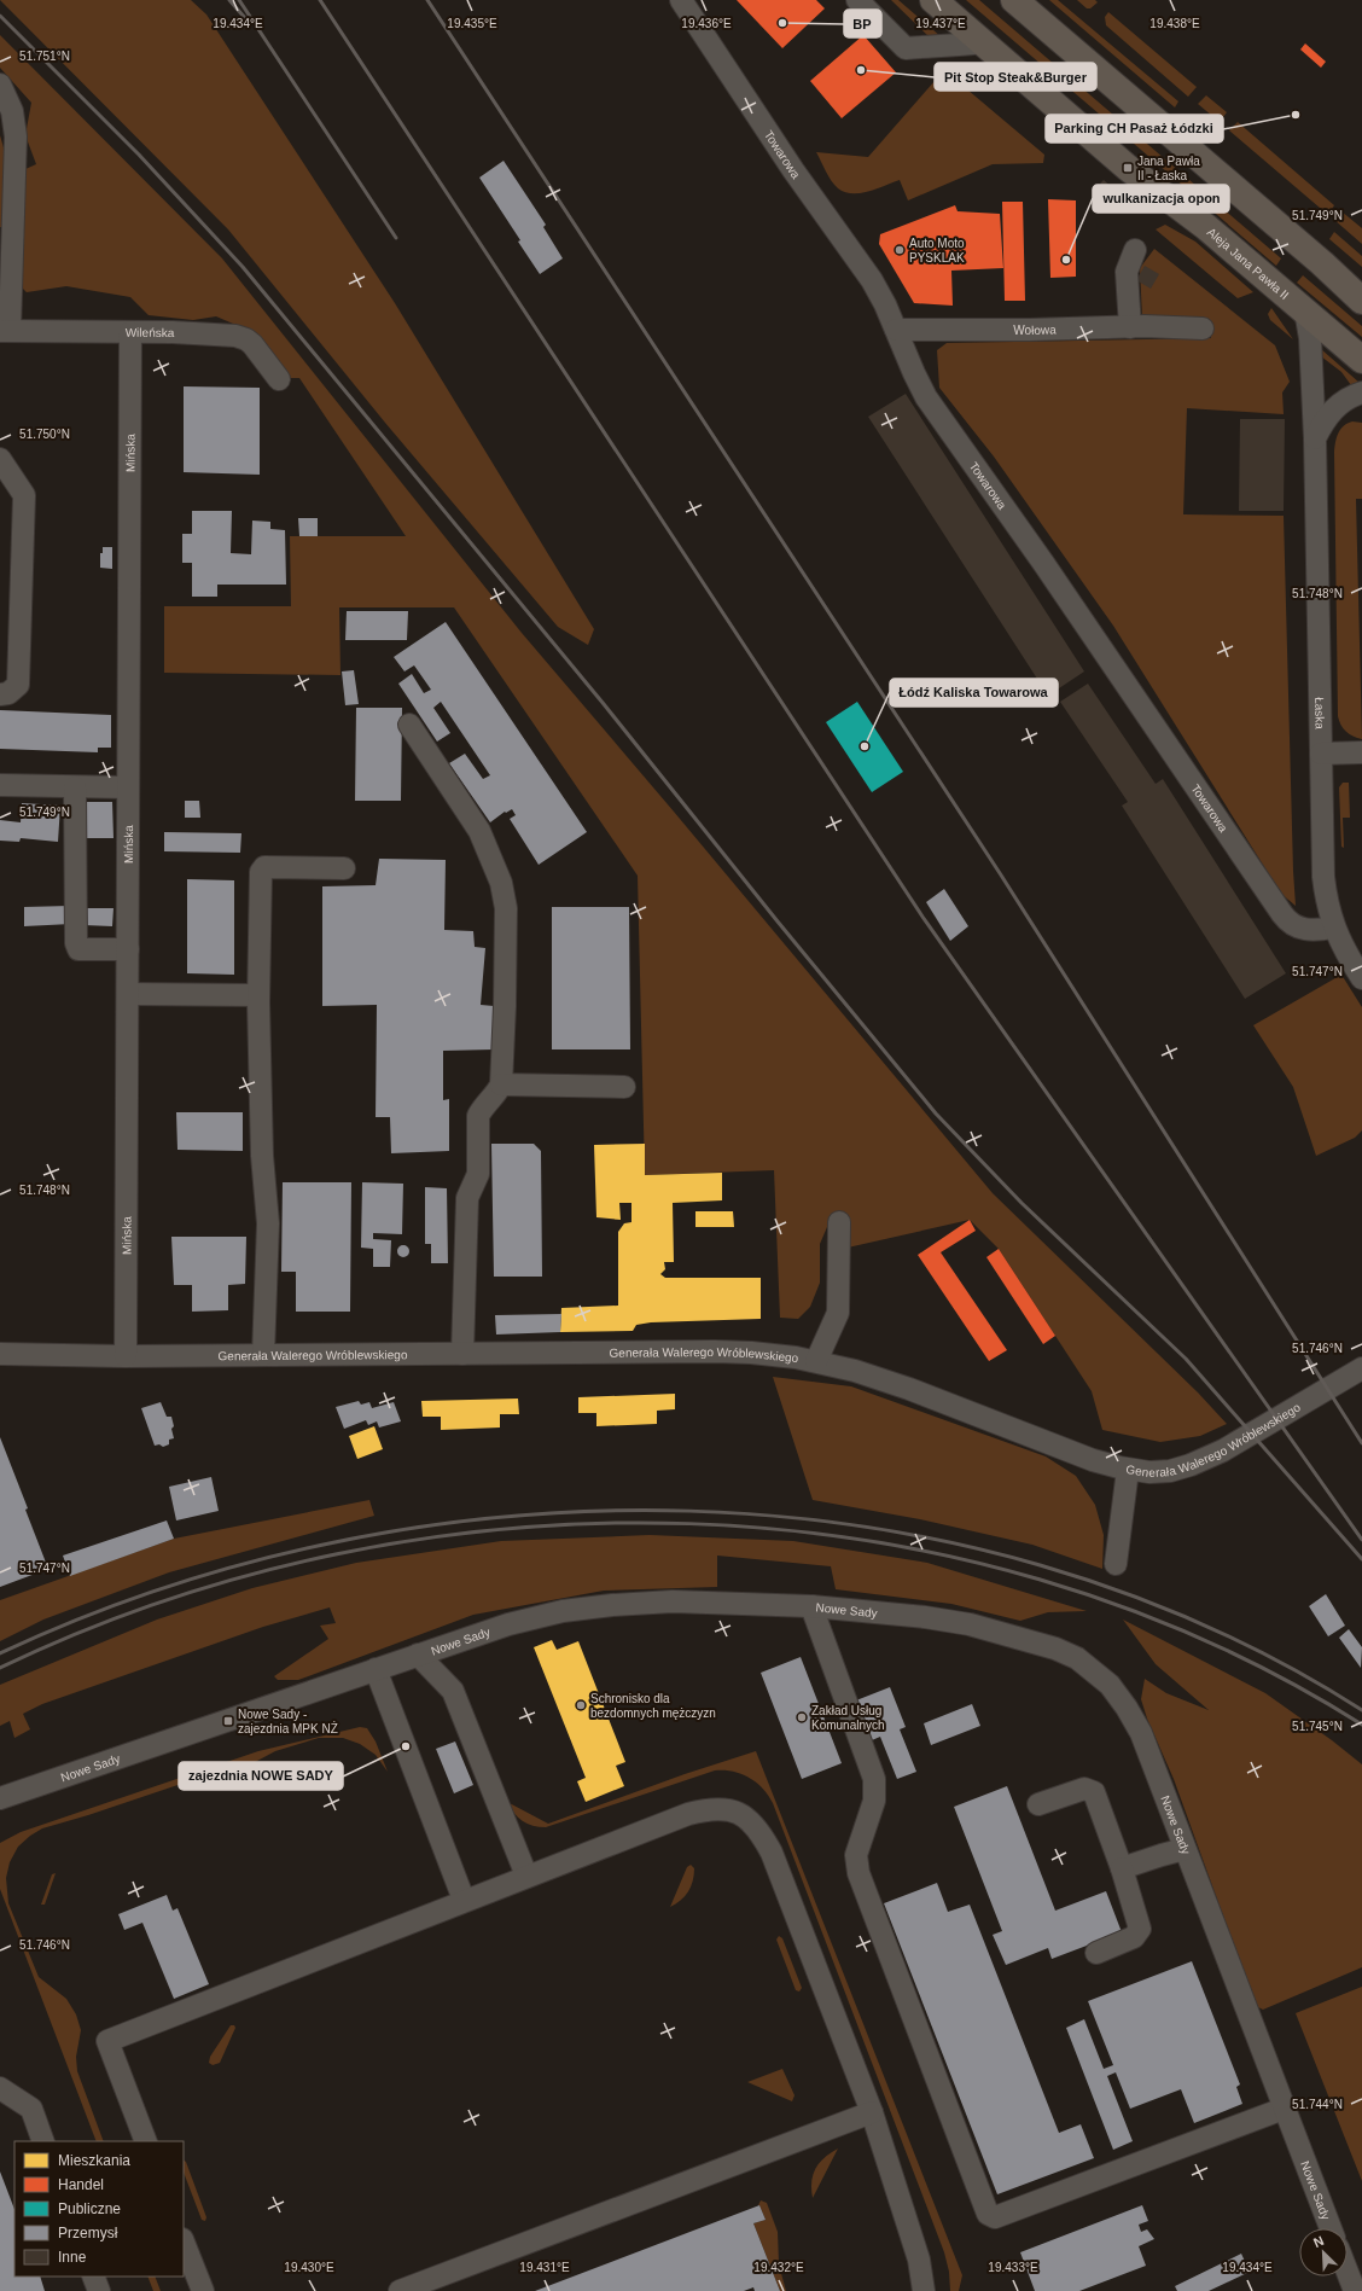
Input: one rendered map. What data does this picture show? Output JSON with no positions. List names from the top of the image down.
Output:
{
  "streets": {
    "main road": ["Aleja Jana Pawła II"],
    "street": [
      "Towarowa",
      "Wołowa",
      "Wileńska",
      "Mińska",
      "Łaska",
      "Generała Walerego Wróblewskiego",
      "Nowe Sady"
    ]
  },
  "crossings": [
    ["Towarowa", "Wołowa"],
    ["Towarowa", "Łaska"],
    ["Aleja Jana Pawła II", "Łaska"],
    ["Wileńska", "Mińska"],
    ["Mińska", "Generała Walerego Wróblewskiego"]
  ],
  "places": {
    "other": [
      "BP",
      "Pit Stop Steak&Burger",
      "Parking CH Pasaż Łódzki",
      "Auto Moto PYSKLAK",
      "wulkanizacja opon",
      "Łódź Kaliska Towarowa",
      "Schronisko dla bezdomnych mężczyzn",
      "Zakład Usług Komunalnych",
      "zajezdnia NOWE SADY"
    ],
    "transit": ["Jana Pawła II - Łaska", "Nowe Sady - zajezdnia MPK NŻ"]
  },
  "legend": [
    "Mieszkania",
    "Handel",
    "Publiczne",
    "Przemysł",
    "Inne"
  ],
  "north": "top left",
  "coordinates": [
    "19.434°E",
    "19.438°E",
    "19.435°E",
    "19.436°E",
    "19.437°E",
    "51.751°N",
    "51.749°N",
    "51.750°N",
    "51.748°N",
    "51.747°N",
    "51.746°N",
    "51.745°N",
    "51.744°N",
    "19.430°E",
    "19.431°E",
    "19.432°E",
    "19.433°E"
  ]
}
